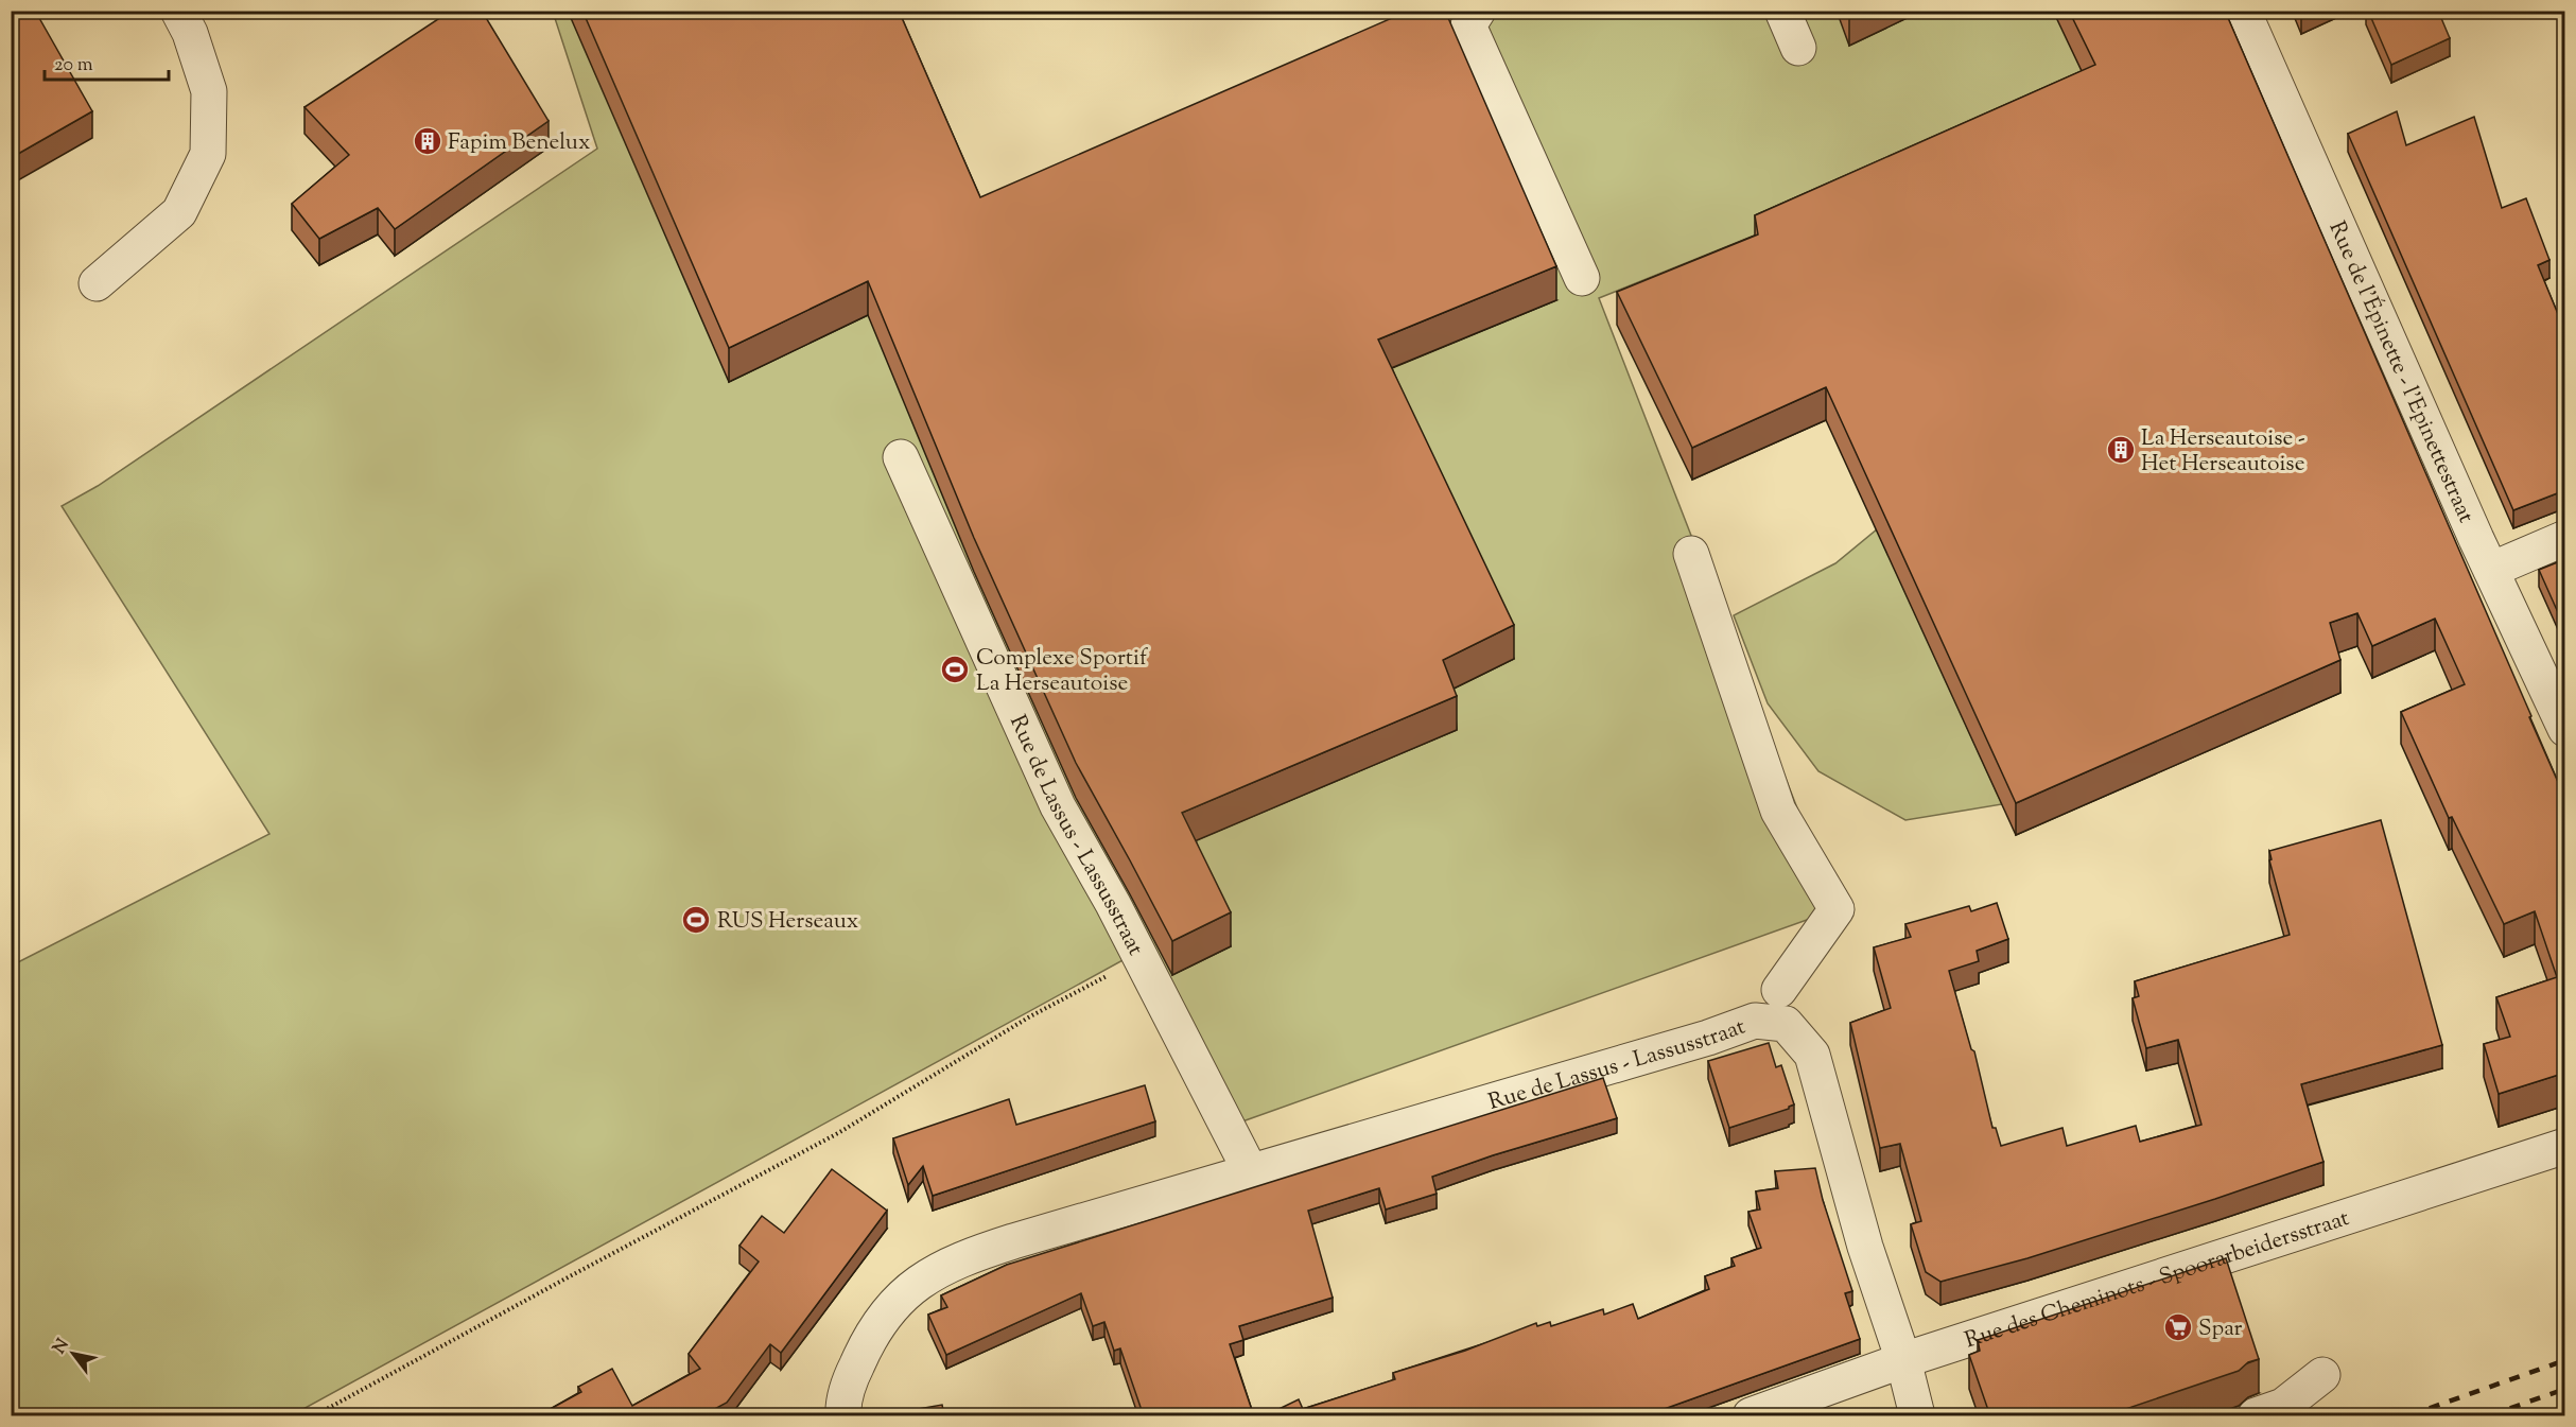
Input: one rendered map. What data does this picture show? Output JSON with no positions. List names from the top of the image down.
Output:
{
  "streets": {
    "street": ["Rue de l'Épinette - l'Epinettestraat", "Rue de Lassus - Lassusstraat", "Rue des Cheminots - Spoorarbeidersstraat"]
  },
  "crossings": [
    ["Rue de Lassus - Lassusstraat", "Rue des Cheminots - Spoorarbeidersstraat"]
  ],
  "places": {
    "building": ["Fapim Benelux", "La Herseautoise - Het Herseautoise"],
    "sports": ["Complexe Sportif La Herseautoise", "RUS Herseaux"],
    "supermarket": ["Spar"]
  },
  "scale_bar": "20 m",
  "north": "top left"
}
